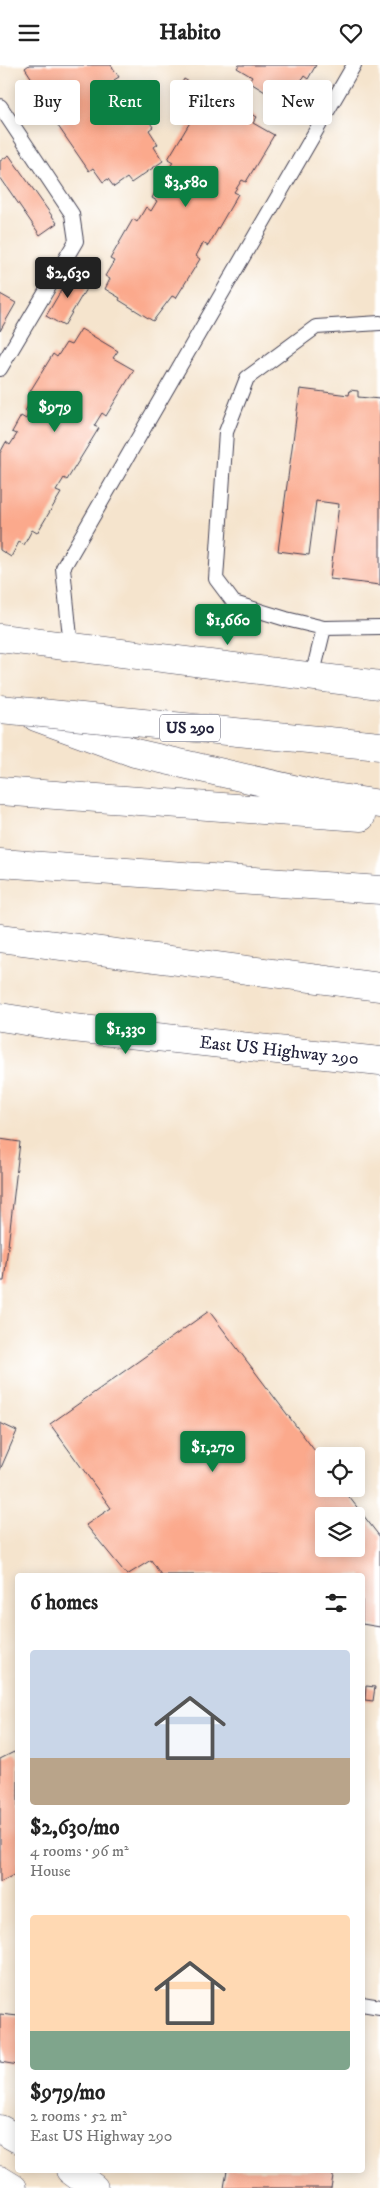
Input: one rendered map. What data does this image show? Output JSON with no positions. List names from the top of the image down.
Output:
{
  "streets": {
    "main road": ["US 290", "East US Highway 290"]
  },
  "page": {
    "header": "Habito",
    "chip": [
      "Buy",
      "Rent",
      "Filters",
      "New"
    ],
    "price": [
      "$3,580",
      "$2,630",
      "$979",
      "$1,660",
      "$1,330",
      "$1,270"
    ],
    "heading": "6 homes",
    "list": [
      {
        "name": "$2,630/mo",
        "note": "4 rooms · 96 m² · House"
      },
      {
        "name": "$979/mo",
        "note": "2 rooms · 52 m² · East US Highway 290"
      }
    ]
  }
}
